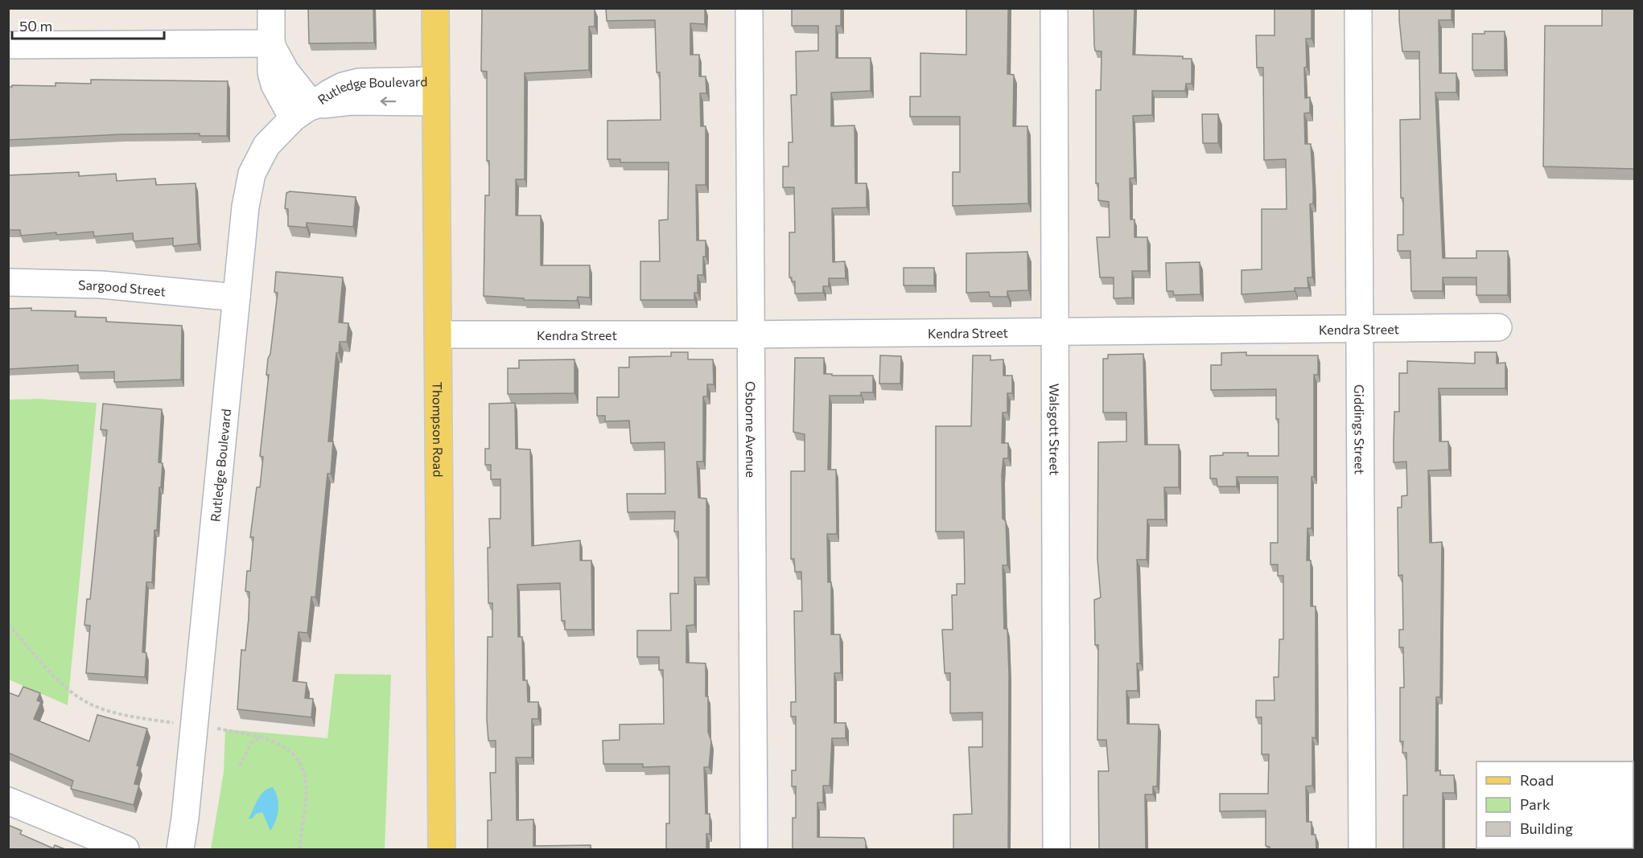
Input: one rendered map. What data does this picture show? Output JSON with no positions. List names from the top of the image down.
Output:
{
  "streets": {
    "main road": ["Thompson Road"],
    "street": [
      "Rutledge Boulevard",
      "Sargood Street",
      "Kendra Street",
      "Osborne Avenue",
      "Walsgott Street",
      "Giddings Street"
    ]
  },
  "crossings": [
    ["Rutledge Boulevard", "Sargood Street"],
    ["Rutledge Boulevard", "Thompson Road"],
    ["Kendra Street", "Thompson Road"],
    ["Kendra Street", "Osborne Avenue"],
    ["Kendra Street", "Walsgott Street"],
    ["Kendra Street", "Giddings Street"]
  ],
  "legend": ["Road", "Park", "Building"],
  "scale_bar": "50 m"
}
